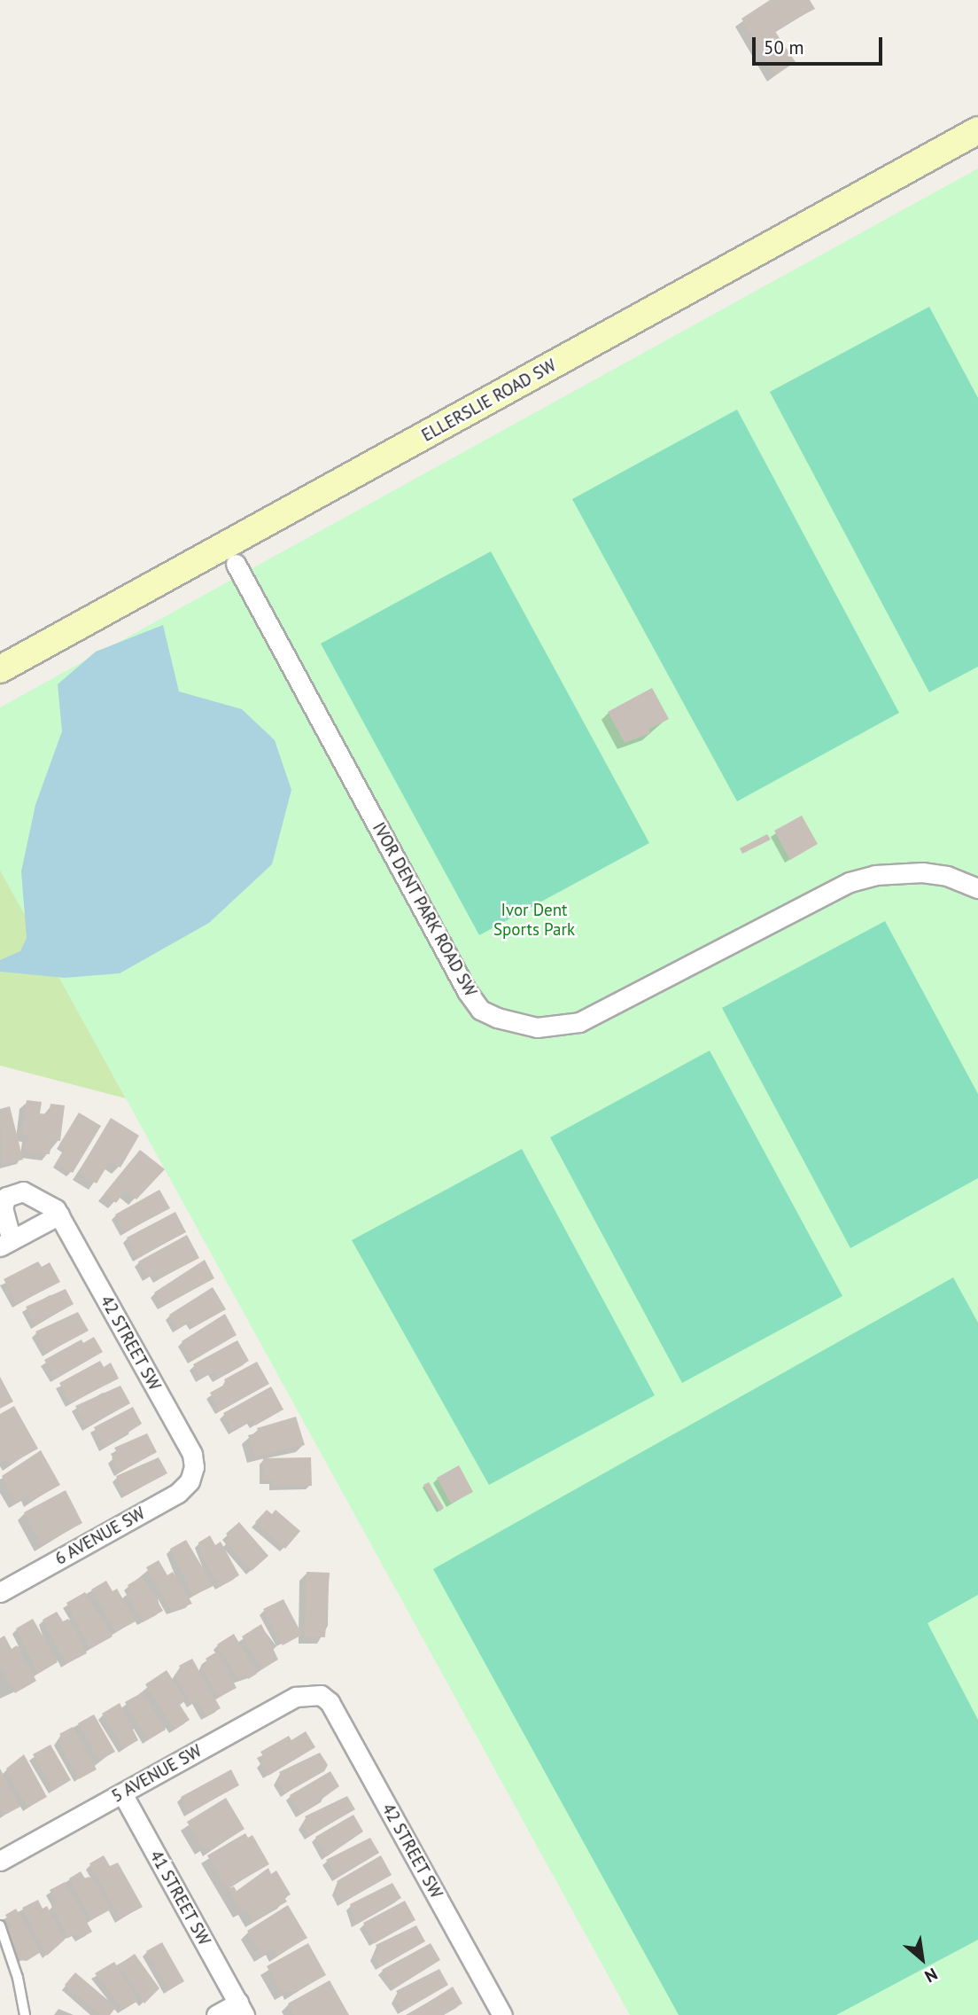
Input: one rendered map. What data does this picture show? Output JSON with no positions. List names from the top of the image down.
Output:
{
  "streets": {
    "main road": ["ELLERSLIE ROAD SW"],
    "street": [
      "IVOR DENT PARK ROAD SW",
      "42 STREET SW",
      "6 AVENUE SW",
      "5 AVENUE SW",
      "41 STREET SW"
    ]
  },
  "crossings": [
    ["42 STREET SW", "6 AVENUE SW"],
    ["42 STREET SW", "5 AVENUE SW"],
    ["5 AVENUE SW", "41 STREET SW"]
  ],
  "parks": ["Ivor Dent Sports Park"],
  "scale_bar": "50 m",
  "north": "bottom right"
}
